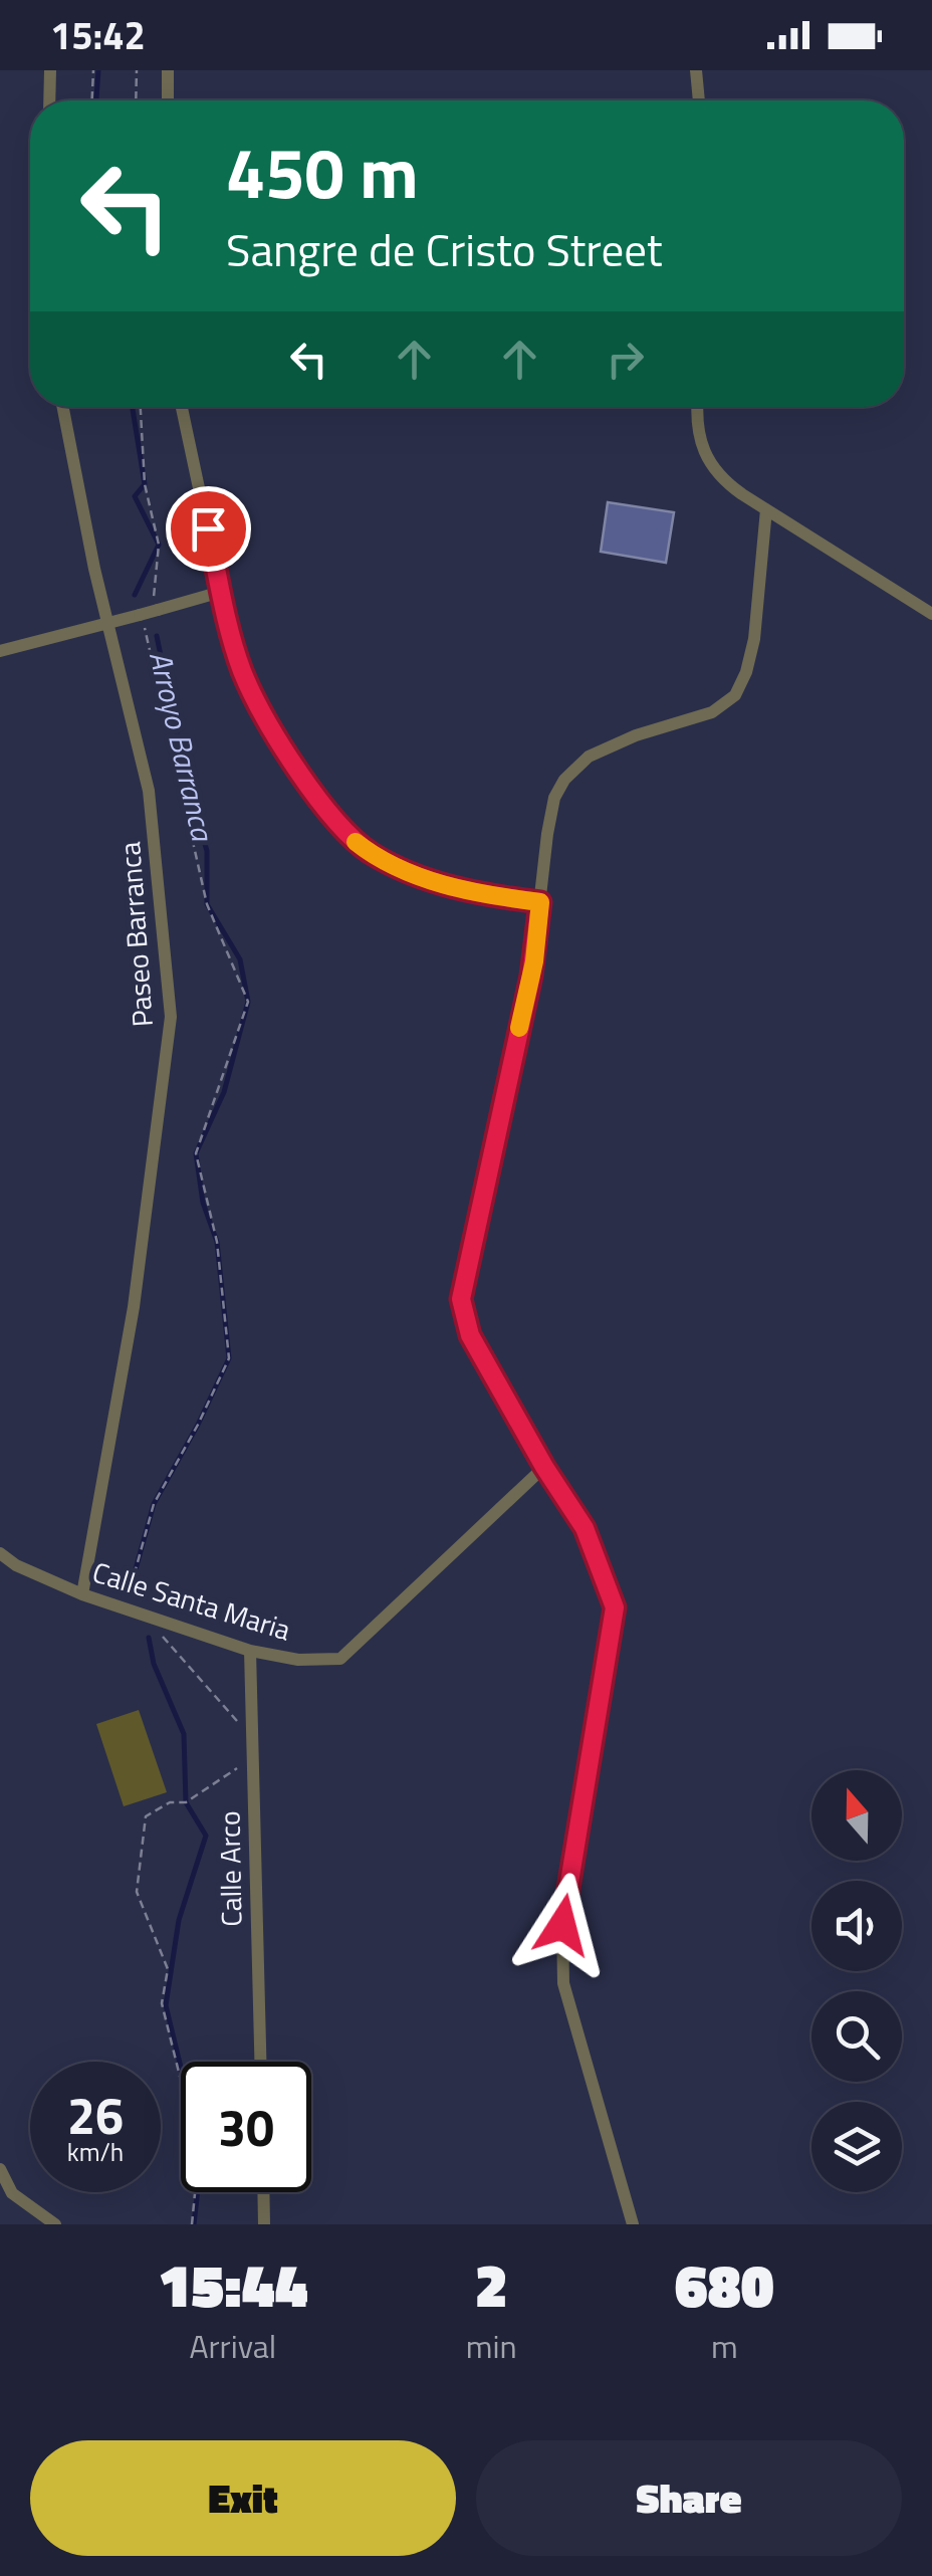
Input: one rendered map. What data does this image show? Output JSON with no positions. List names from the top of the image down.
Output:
{
  "streets": {
    "street": ["Paseo Barranca", "Calle Santa Maria", "Calle Arco"]
  },
  "crossings": [
    ["Paseo Barranca", "Calle Santa Maria"],
    ["Calle Santa Maria", "Calle Arco"]
  ],
  "water": ["Arroyo Barranca"],
  "north": "top",
  "page": {
    "status": "15:42",
    "turn": ["450 m", "Sangre de Cristo Street"],
    "speed": "26 km/h",
    "limit": "30",
    "eta": [
      "15:44",
      "Arrival",
      "2",
      "min",
      "680",
      "m"
    ],
    "buttons": ["Exit", "Share"]
  }
}
